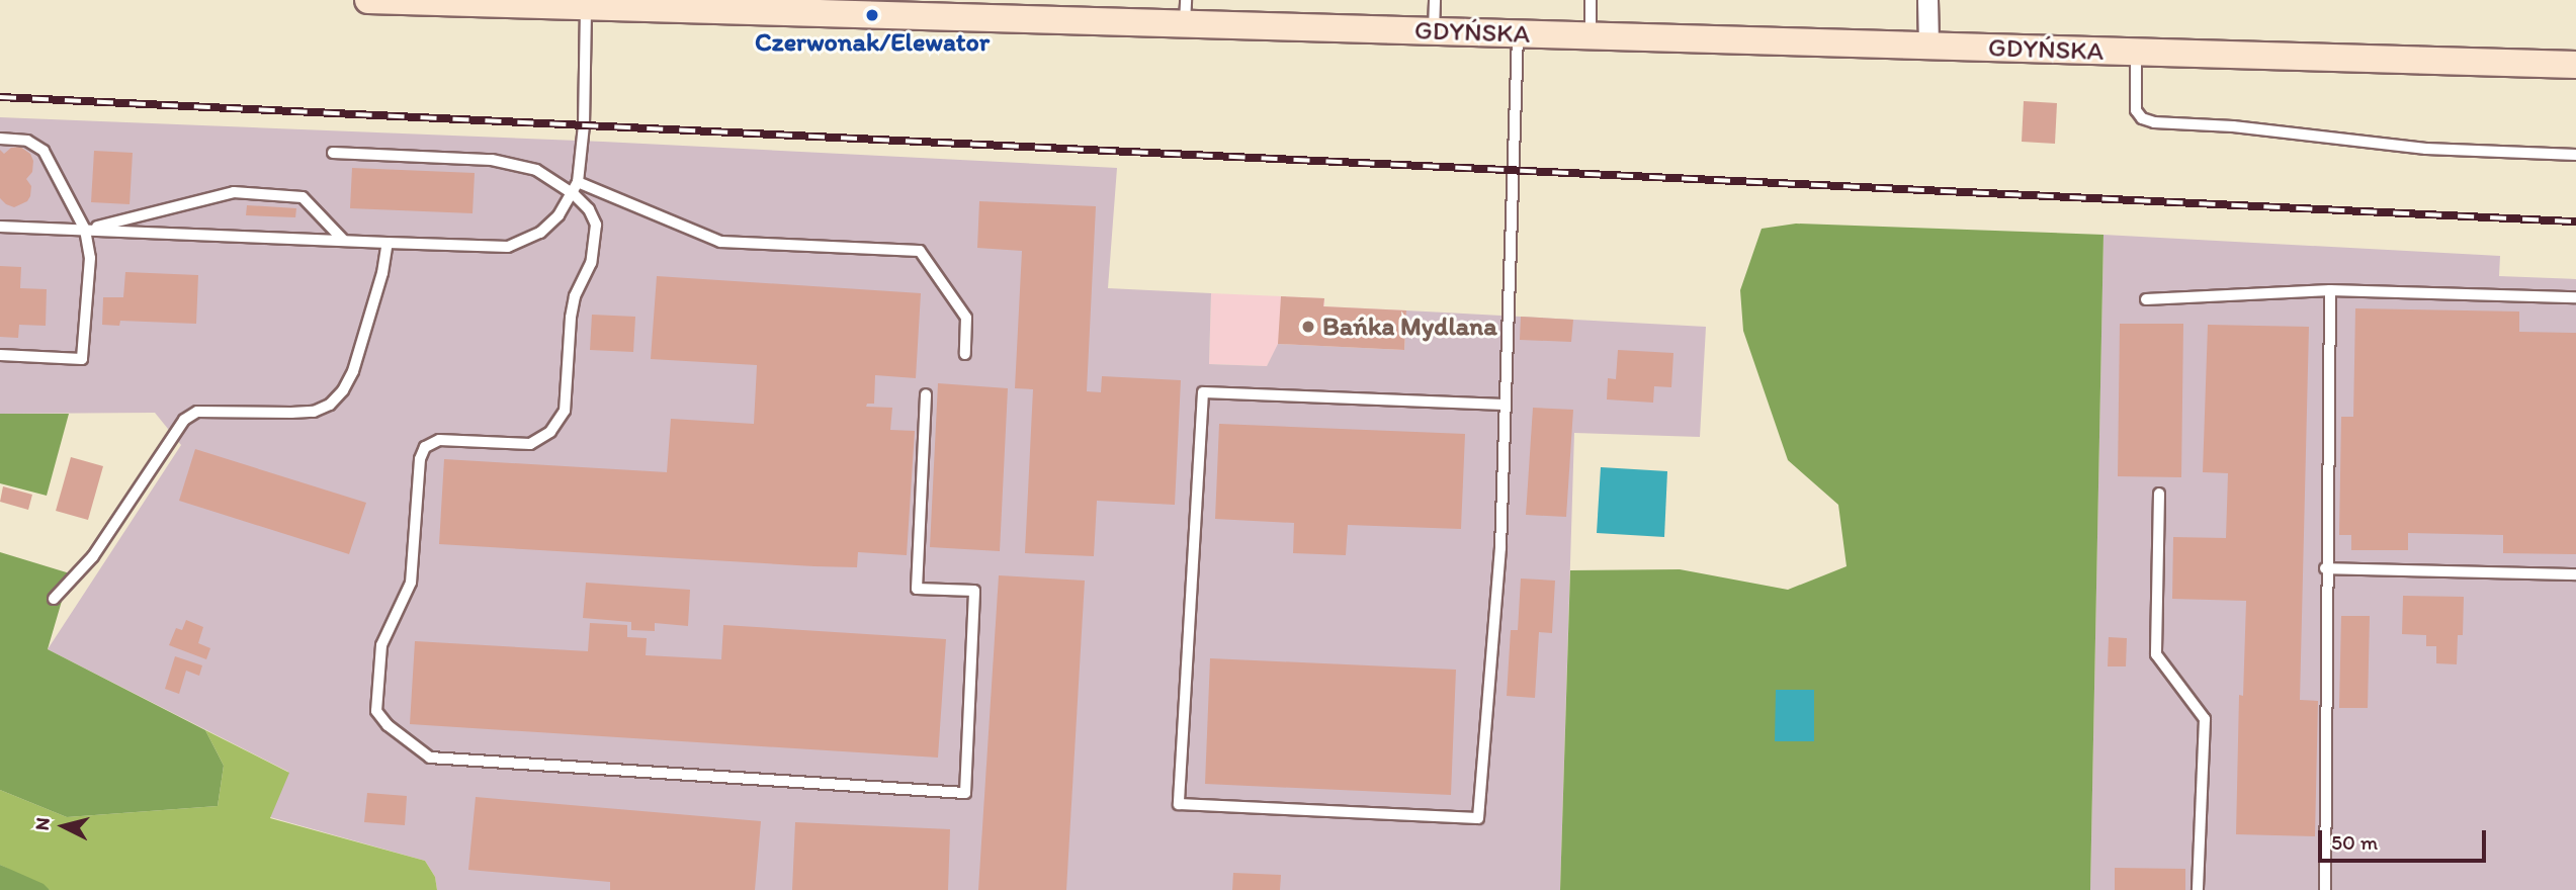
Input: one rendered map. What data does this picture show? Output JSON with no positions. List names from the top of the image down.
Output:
{
  "streets": {
    "main road": ["GDYŃSKA"]
  },
  "places": ["Czerwonak/Elewator", "Bańka Mydlana"],
  "scale_bar": "50 m",
  "north": "left"
}
